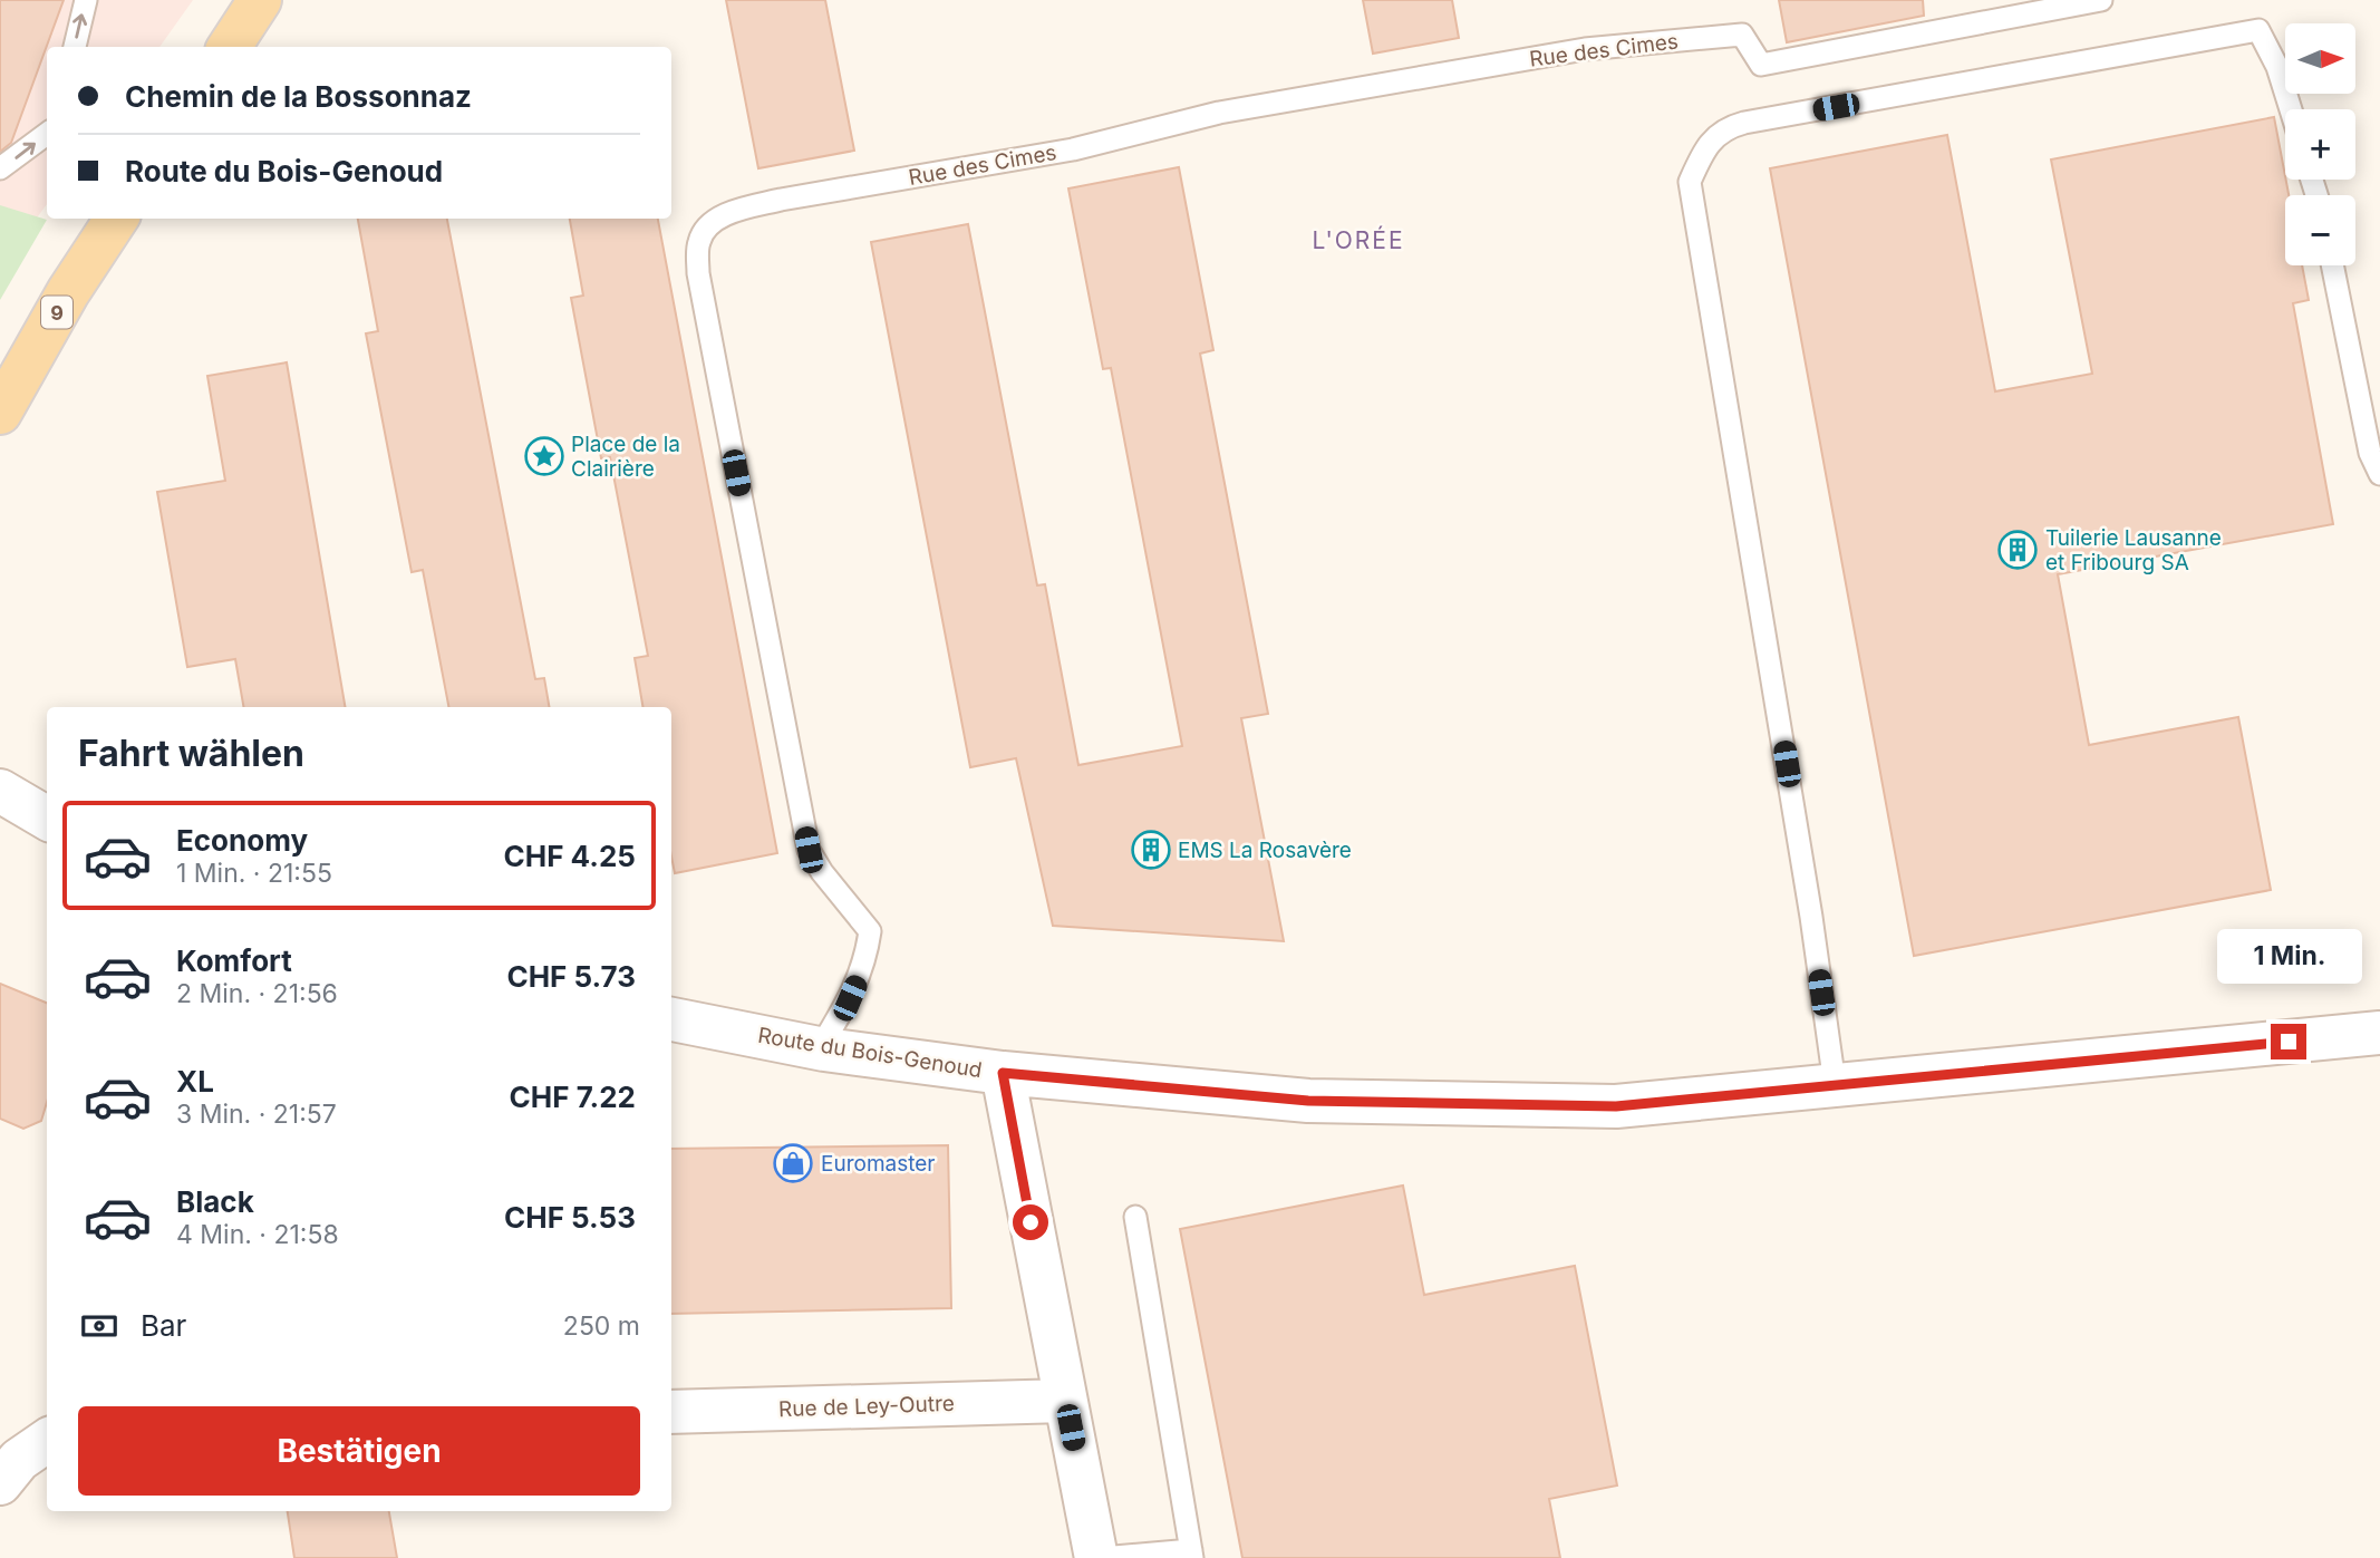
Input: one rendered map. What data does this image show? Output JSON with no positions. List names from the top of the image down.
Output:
{
  "streets": {
    "main road": ["9"],
    "street": ["Route du Bois-Genoud", "Rue de Ley-Outre"],
    "lane": ["Rue des Cimes"]
  },
  "crossings": [
    ["Rue des Cimes", "Route du Bois-Genoud"]
  ],
  "districts": ["L'ORÉE"],
  "places": {
    "place": ["Place de la Clairière"],
    "building": ["Tuilerie Lausanne et Fribourg SA", "EMS La Rosavère"],
    "shop": ["Euromaster"]
  },
  "north": "right",
  "page": {
    "map_buttons": ["+", "−"],
    "banner": ["Chemin de la Bossonnaz", "Route du Bois-Genoud"],
    "heading": "Fahrt wählen",
    "list": [
      {
        "name": "Economy",
        "note": "1 Min. · 21:55",
        "value": "CHF 4.25"
      },
      {
        "name": "Komfort",
        "note": "2 Min. · 21:56",
        "value": "CHF 5.73"
      },
      {
        "name": "XL",
        "note": "3 Min. · 21:57",
        "value": "CHF 7.22"
      },
      {
        "name": "Black",
        "note": "4 Min. · 21:58",
        "value": "CHF 5.53"
      }
    ],
    "bubble": "1 Min.",
    "pay": ["Bar", "250 m"],
    "buttons": "Bestätigen"
  }
}
